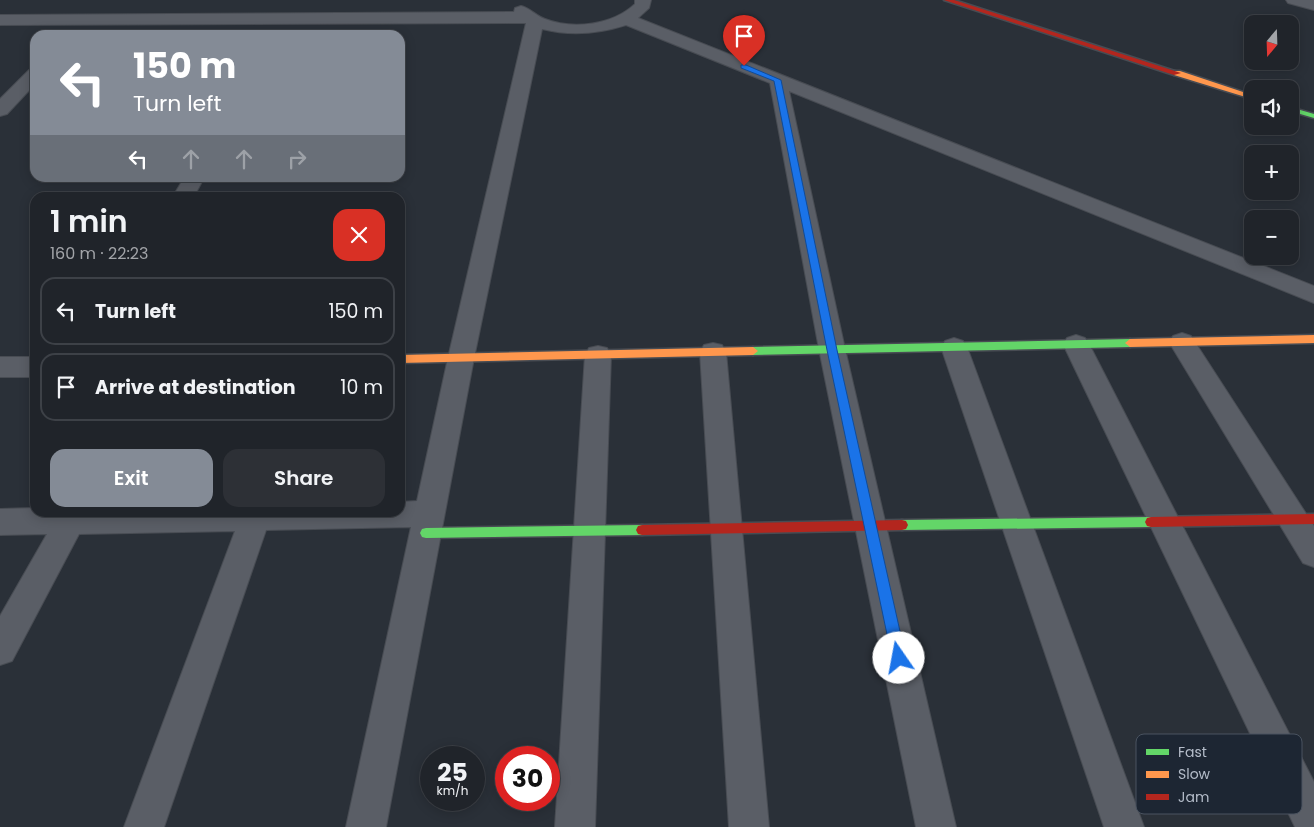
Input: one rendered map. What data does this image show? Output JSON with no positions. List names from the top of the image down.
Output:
{
  "legend": ["Fast", "Slow", "Jam"],
  "north": "bottom",
  "page": {
    "map_buttons": ["+", "−"],
    "turn": ["150 m", "Turn left"],
    "heading": ["1 min", "160 m · 22:23"],
    "list": [
      {
        "name": "Turn left",
        "value": "150 m"
      },
      {
        "name": "Arrive at destination",
        "value": "10 m"
      }
    ],
    "buttons": ["Exit", "Share"],
    "speed": "25 km/h",
    "limit": "30"
  }
}
